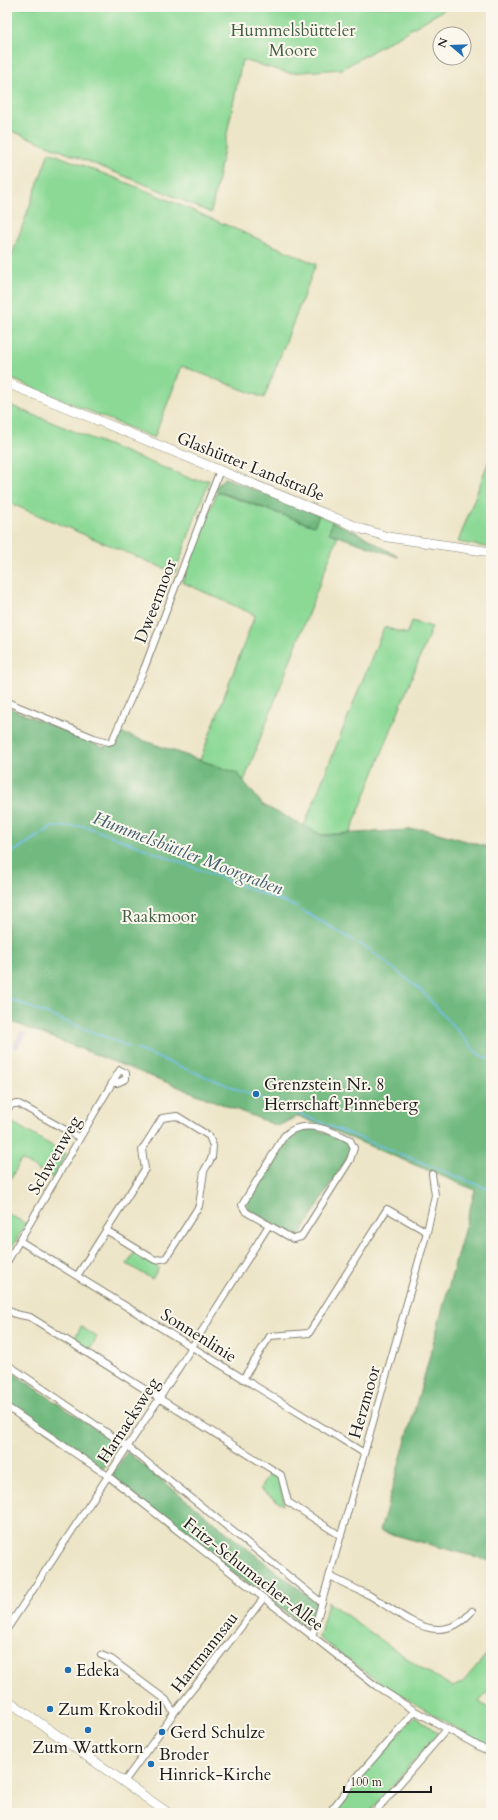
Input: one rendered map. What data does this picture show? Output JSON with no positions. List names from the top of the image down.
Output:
{
  "streets": {
    "street": [
      "Glashütter Landstraße",
      "Dweermoor",
      "Schwenweg",
      "Sonnenlinie",
      "Herzmoor",
      "Harnacksweg",
      "Fritz-Schumacher-Allee",
      "Hartmannsau"
    ]
  },
  "crossings": [
    ["Glashütter Landstraße", "Dweermoor"],
    ["Schwenweg", "Sonnenlinie"],
    ["Sonnenlinie", "Herzmoor"],
    ["Sonnenlinie", "Harnacksweg"],
    ["Herzmoor", "Fritz-Schumacher-Allee"],
    ["Harnacksweg", "Fritz-Schumacher-Allee"],
    ["Fritz-Schumacher-Allee", "Hartmannsau"]
  ],
  "water": ["Hummelsbüttler Moorgraben"],
  "parks": ["Hummelsbütteler Moore", "Raakmoor"],
  "places": [
    "Grenzstein Nr. 8 Herrschaft Pinneberg",
    "Edeka",
    "Zum Krokodil",
    "Zum Wattkorn",
    "Gerd Schulze",
    "Broder Hinrick-Kirche"
  ],
  "scale_bar": "100 m",
  "north": "left"
}
